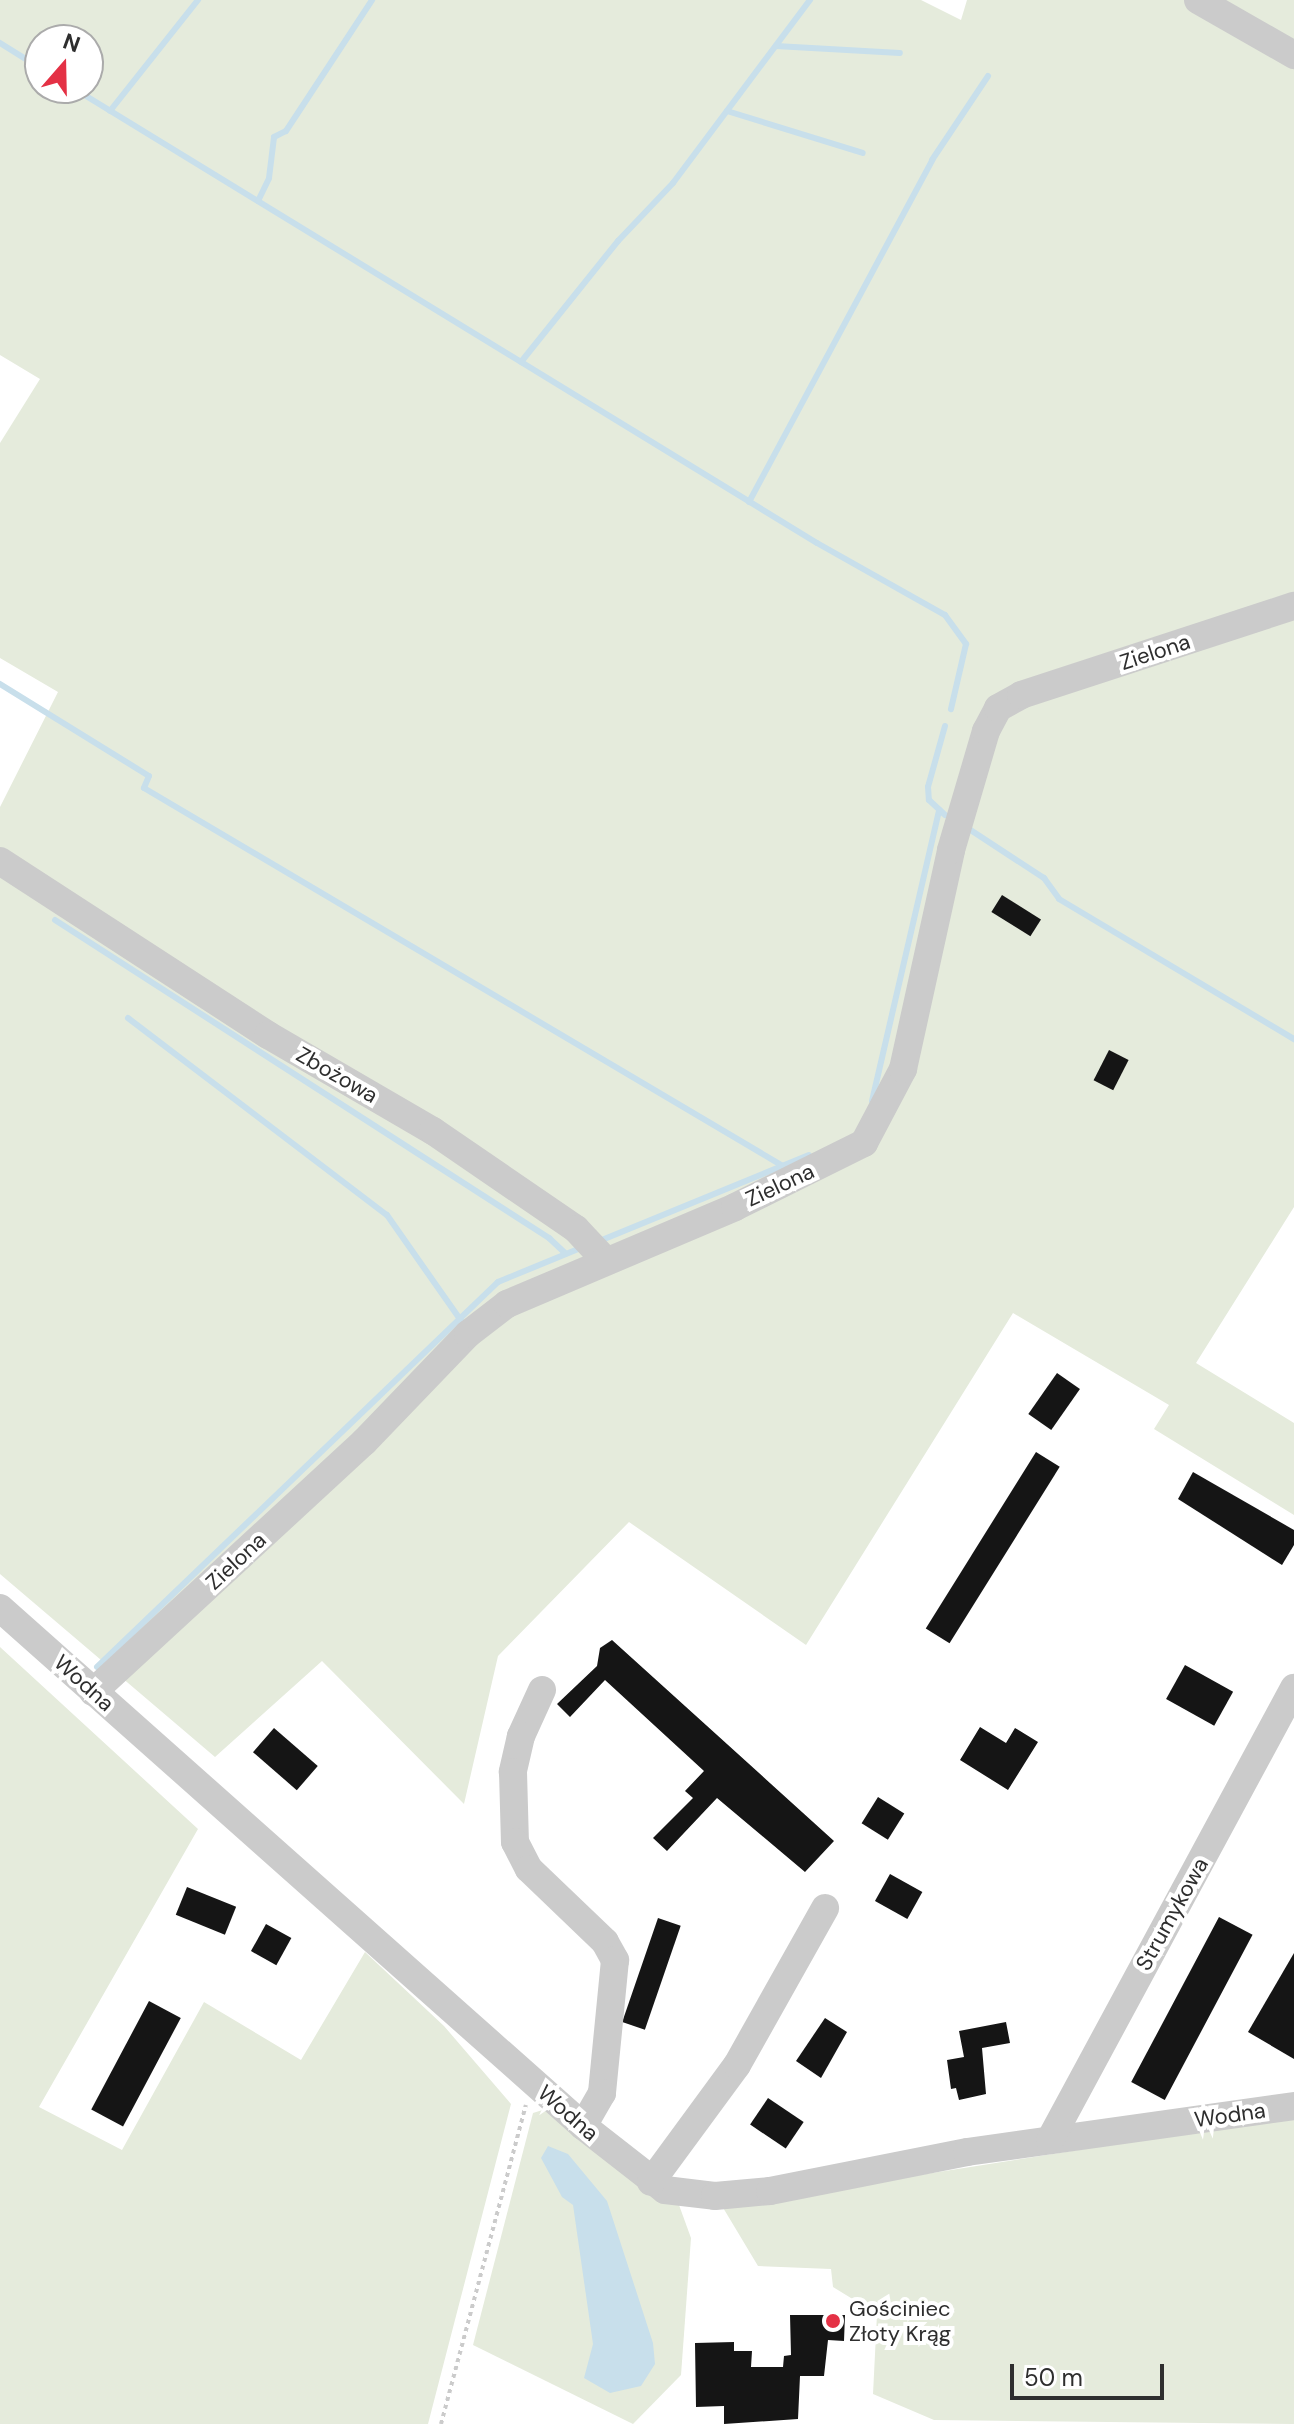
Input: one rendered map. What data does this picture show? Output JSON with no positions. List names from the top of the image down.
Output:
{
  "streets": {
    "street": [
      "Zielona",
      "Zbożowa",
      "Wodna",
      "Strumykowa"
    ]
  },
  "crossings": [
    ["Zielona", "Zbożowa"],
    ["Zielona", "Wodna"],
    ["Wodna", "Strumykowa"]
  ],
  "places": ["Gościniec Złoty Krąg"],
  "scale_bar": "50 m",
  "north": "top"
}
